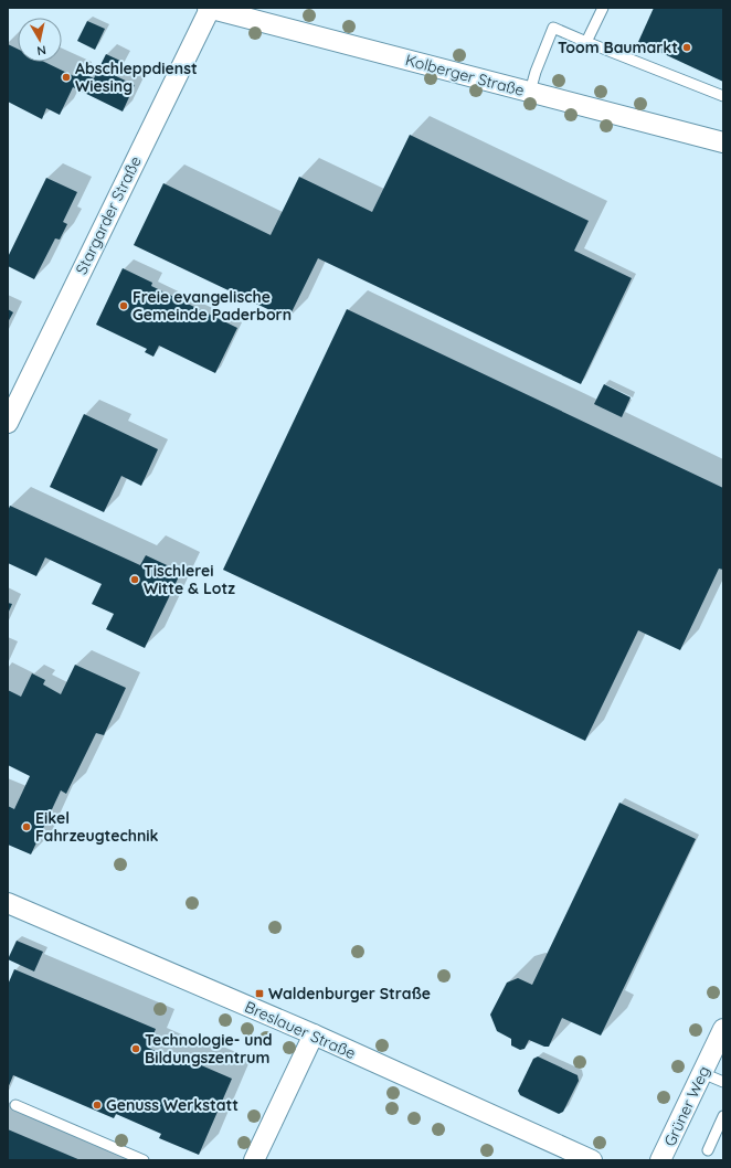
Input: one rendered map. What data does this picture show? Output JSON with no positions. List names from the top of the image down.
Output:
{
  "streets": {
    "street": [
      "Kolberger Straße",
      "Stargarder Straße",
      "Breslauer Straße",
      "Grüner Weg"
    ]
  },
  "crossings": [
    ["Kolberger Straße", "Stargarder Straße"]
  ],
  "places": {
    "other": [
      "Toom Baumarkt",
      "Abschleppdienst Wiesing",
      "Freie evangelische Gemeinde Paderborn",
      "Tischlerei Witte & Lotz",
      "Eikel Fahrzeugtechnik",
      "Technologie- und Bildungszentrum",
      "Genuss Werkstatt"
    ],
    "transit": ["Waldenburger Straße"]
  },
  "north": "bottom"
}
